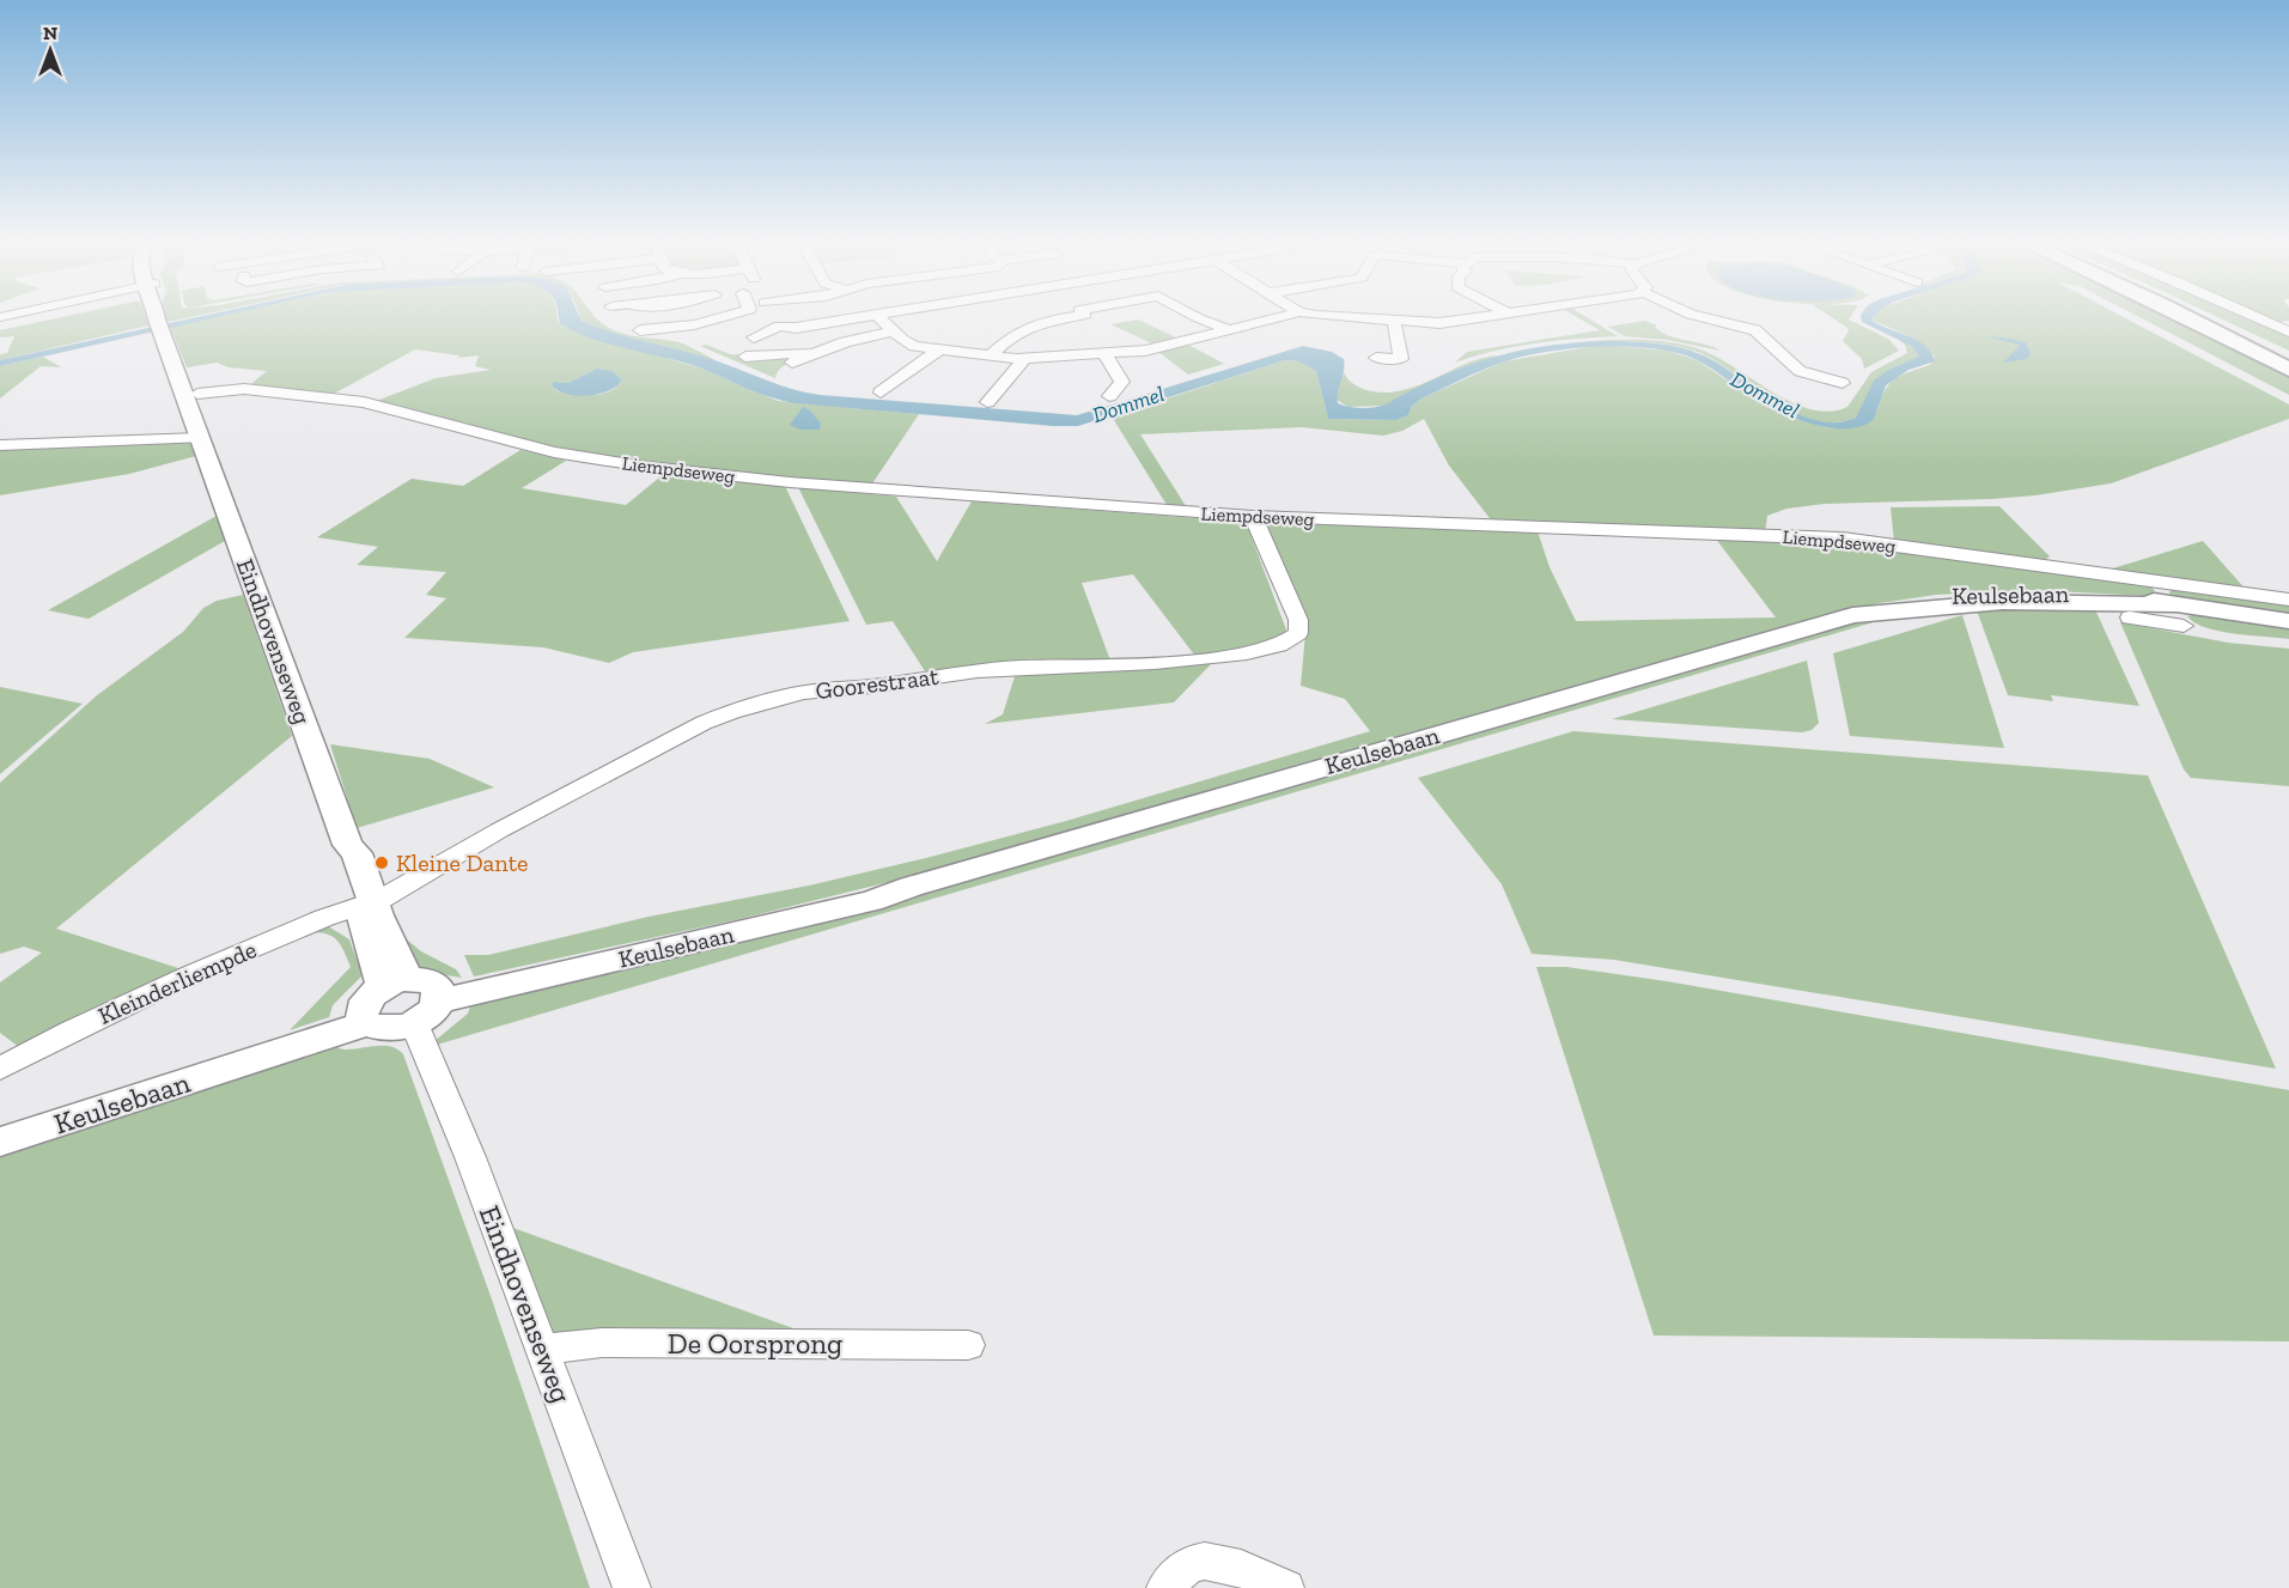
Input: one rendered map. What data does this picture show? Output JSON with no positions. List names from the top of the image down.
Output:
{
  "streets": {
    "main road": ["Keulsebaan", "Eindhovenseweg"],
    "street": [
      "Liempdseweg",
      "Goorestraat",
      "Kleinderliempde",
      "De Oorsprong"
    ]
  },
  "crossings": [
    ["Liempdseweg", "Eindhovenseweg"],
    ["Liempdseweg", "Goorestraat"],
    ["Keulsebaan", "Eindhovenseweg"],
    ["Eindhovenseweg", "Goorestraat"],
    ["Eindhovenseweg", "Kleinderliempde"],
    ["Eindhovenseweg", "De Oorsprong"],
    ["Goorestraat", "Kleinderliempde"]
  ],
  "water": ["Dommel"],
  "places": ["Kleine Dante"],
  "north": "top"
}
